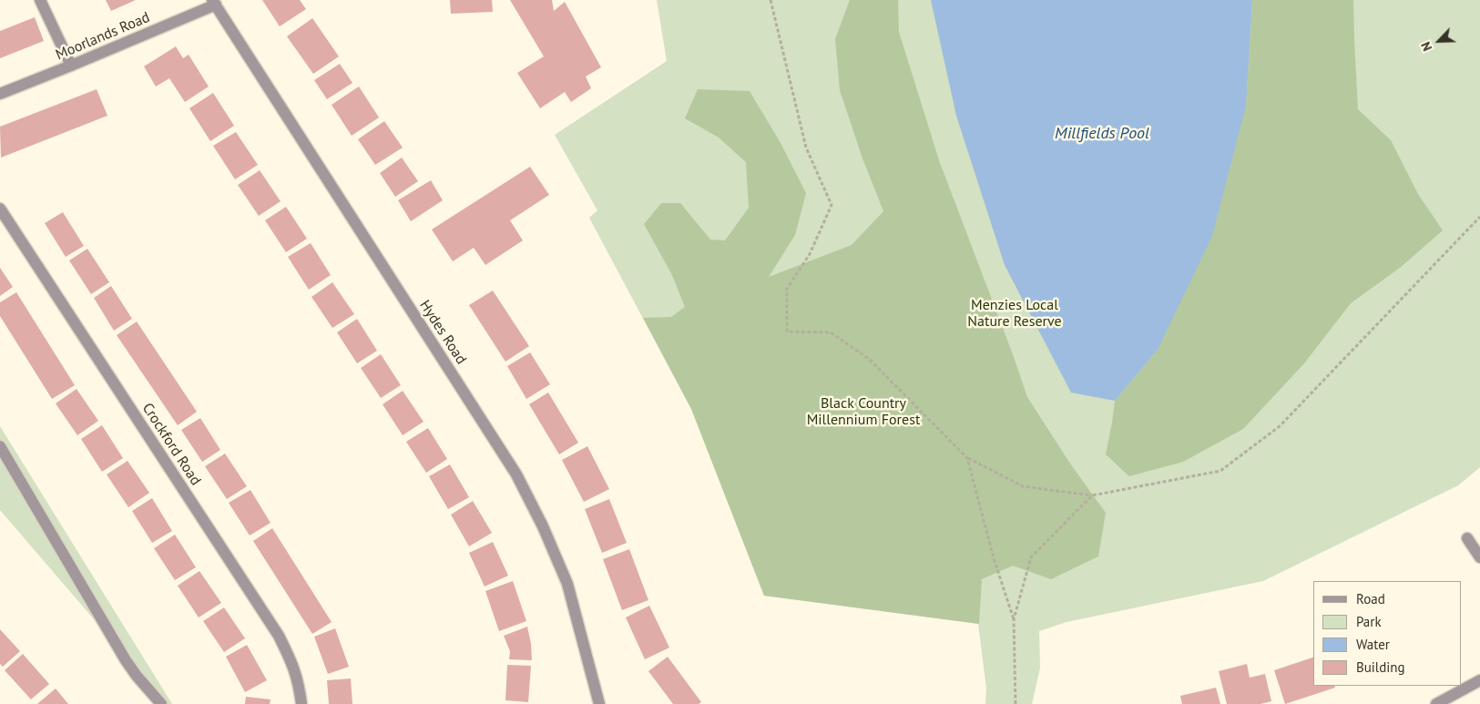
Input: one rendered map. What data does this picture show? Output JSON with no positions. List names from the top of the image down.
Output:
{
  "streets": {
    "street": ["Moorlands Road", "Hydes Road", "Crockford Road"]
  },
  "crossings": [
    ["Moorlands Road", "Hydes Road"]
  ],
  "water": ["Millfields Pool"],
  "parks": ["Menzies Local Nature Reserve", "Black Country Millennium Forest"],
  "legend": [
    "Road",
    "Park",
    "Water",
    "Building"
  ],
  "north": "bottom left"
}
